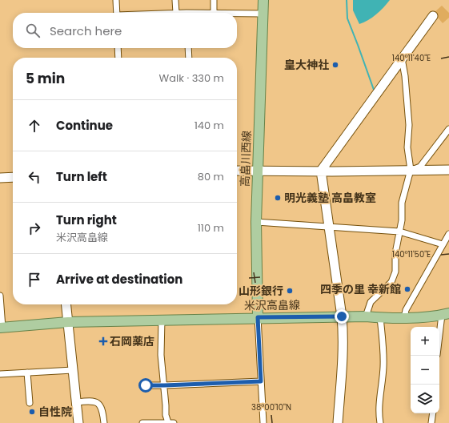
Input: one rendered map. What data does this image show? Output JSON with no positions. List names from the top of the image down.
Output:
{
  "streets": {
    "main road": ["高畠川西線", "米沢高畠線"]
  },
  "crossings": [
    ["高畠川西線", "米沢高畠線"]
  ],
  "places": {
    "other": [
      "皇大神社",
      "明光義塾 高畠教室",
      "四季の里 幸新館",
      "山形銀行",
      "自性院"
    ],
    "health": ["石岡薬店"]
  },
  "page": {
    "search": "Search here",
    "heading": ["5 min", "Walk · 330 m"],
    "list": [
      ["Continue", "140 m"],
      ["Turn left", "80 m"],
      ["Turn right", "米沢高畠線", "110 m"],
      "Arrive at destination"
    ],
    "map_buttons": ["+", "−"]
  },
  "coordinates": ["140°11'40\"E", "140°11'50\"E", "38°00'10\"N"]
}
